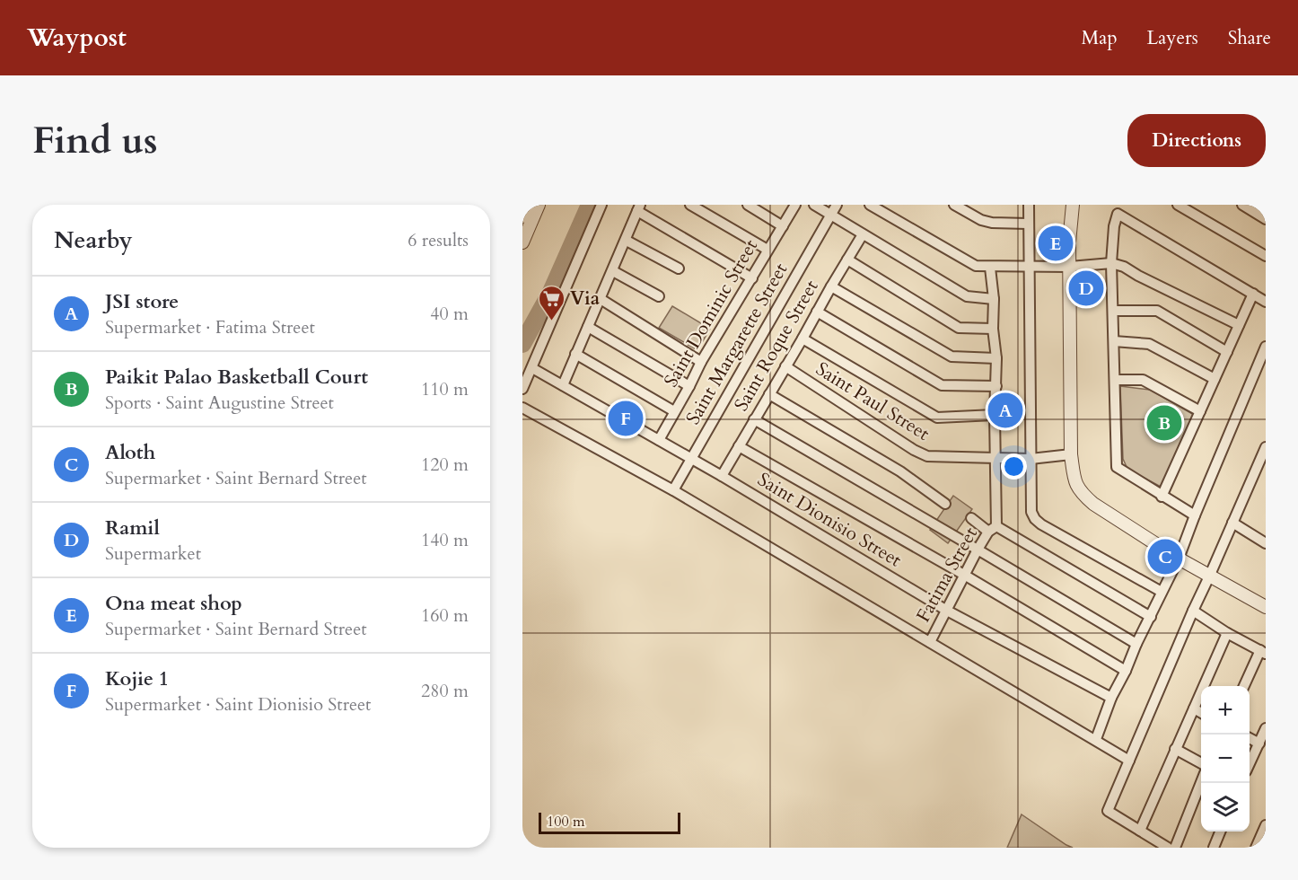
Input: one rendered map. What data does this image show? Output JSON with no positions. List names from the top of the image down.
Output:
{
  "streets": {
    "street": [
      "Saint Dominic Street",
      "Saint Margarette Street",
      "Saint Roque Street",
      "Saint Paul Street",
      "Saint Dionisio Street",
      "Fatima Street"
    ]
  },
  "crossings": [
    ["Saint Dominic Street", "Saint Dionisio Street"],
    ["Saint Margarette Street", "Saint Dionisio Street"],
    ["Saint Roque Street", "Saint Paul Street"],
    ["Saint Roque Street", "Saint Dionisio Street"],
    ["Saint Paul Street", "Fatima Street"],
    ["Saint Dionisio Street", "Fatima Street"]
  ],
  "places": {
    "supermarket": ["Via"]
  },
  "scale_bar": "100 m",
  "page": {
    "header": "Waypost",
    "nav": ["Map", "Layers", "Share"],
    "buttons": "Directions",
    "title": "Find us",
    "heading": ["Nearby", "6 results"],
    "pins": [
      "E",
      "D",
      "A",
      "F",
      "B",
      "C"
    ],
    "list": [
      {
        "mark": "A",
        "name": "JSI store",
        "note": "Supermarket · Fatima Street",
        "value": "40 m"
      },
      {
        "mark": "B",
        "name": "Paikit Palao Basketball Court",
        "note": "Sports · Saint Augustine Street",
        "value": "110 m"
      },
      {
        "mark": "C",
        "name": "Aloth",
        "note": "Supermarket · Saint Bernard Street",
        "value": "120 m"
      },
      {
        "mark": "D",
        "name": "Ramil",
        "note": "Supermarket",
        "value": "140 m"
      },
      {
        "mark": "E",
        "name": "Ona meat shop",
        "note": "Supermarket · Saint Bernard Street",
        "value": "160 m"
      },
      {
        "mark": "F",
        "name": "Kojie 1",
        "note": "Supermarket · Saint Dionisio Street",
        "value": "280 m"
      }
    ],
    "map_buttons": ["+", "−"],
    "scale": "100 m"
  }
}
